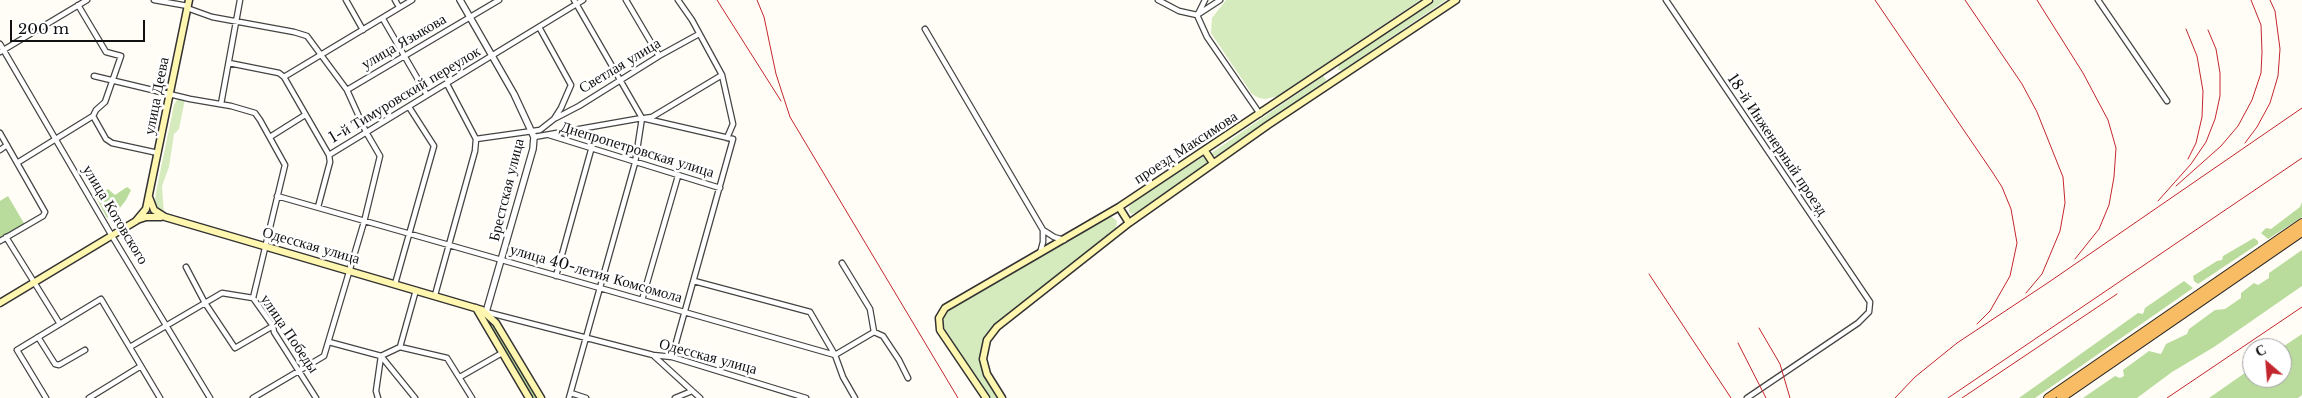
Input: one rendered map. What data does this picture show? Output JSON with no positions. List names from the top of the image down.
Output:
{
  "streets": {
    "main road": ["улица Деева", "проезд Максимова", "Одесская улица"],
    "street": [
      "улица Языкова",
      "Светлая улица",
      "1-й Тимуровский переулок",
      "18-й Инженерный проезд",
      "Днепропетровская улица",
      "Брестская улица",
      "улица Котовского",
      "улица 40-летия Комсомола",
      "улица Победы"
    ]
  },
  "crossings": [
    ["улица Языкова", "Брестская улица"],
    ["Светлая улица", "Брестская улица"],
    ["1-й Тимуровский переулок", "Брестская улица"],
    ["Брестская улица", "Одесская улица"],
    ["Брестская улица", "улица 40-летия Комсомола"],
    ["улица Котовского", "улица Победы"]
  ],
  "scale_bar": "200 m",
  "north": "top left"
}
